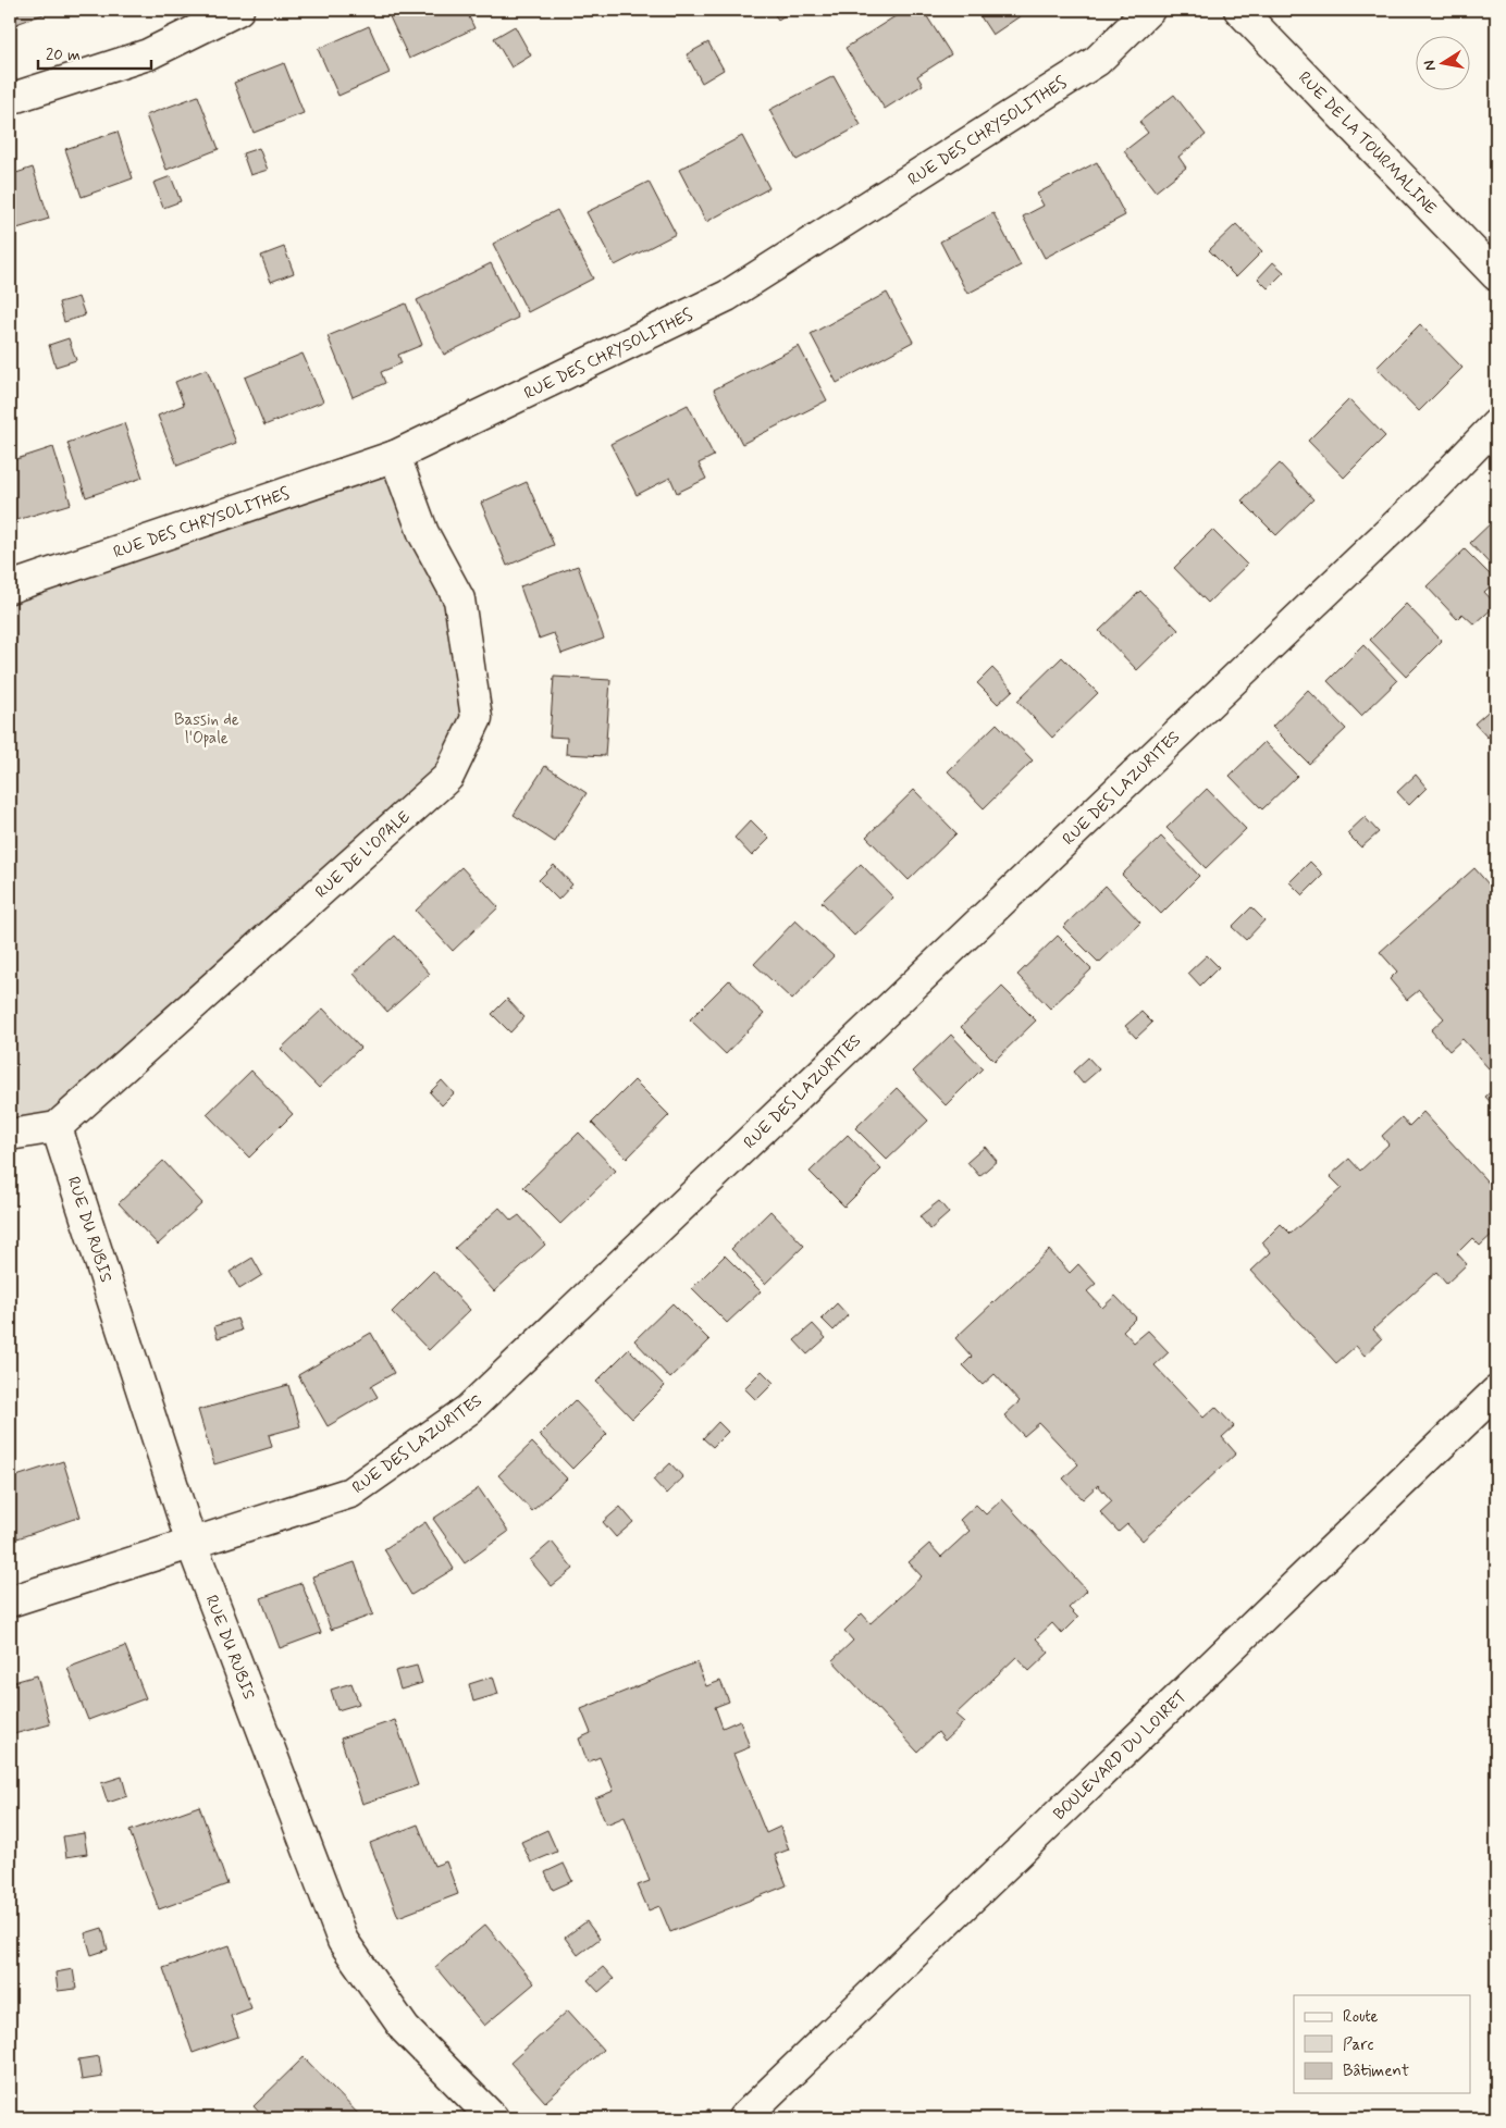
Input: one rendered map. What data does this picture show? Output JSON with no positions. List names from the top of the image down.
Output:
{
  "streets": {
    "street": [
      "RUE DES CHRYSOLITHES",
      "RUE DE LA TOURMALINE",
      "RUE DES LAZURITES",
      "RUE DE L'OPALE",
      "RUE DU RUBIS",
      "BOULEVARD DU LOIRET"
    ]
  },
  "crossings": [
    ["RUE DES CHRYSOLITHES", "RUE DE L'OPALE"],
    ["RUE DES LAZURITES", "RUE DU RUBIS"],
    ["RUE DE L'OPALE", "RUE DU RUBIS"]
  ],
  "parks": ["Bassin de l'Opale"],
  "legend": ["Route", "Parc", "Bâtiment"],
  "scale_bar": "20 m",
  "north": "left"
}
